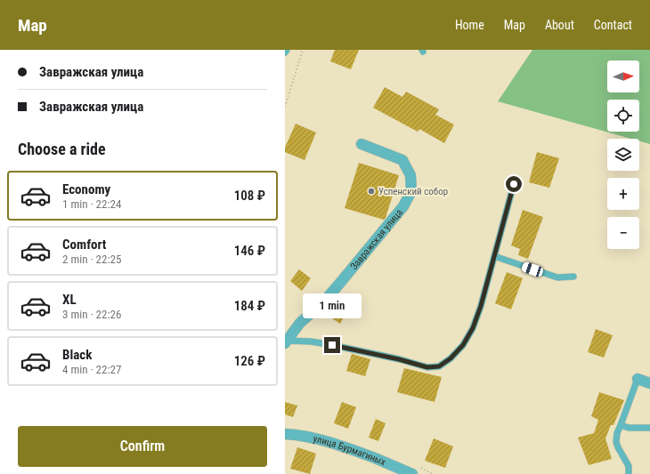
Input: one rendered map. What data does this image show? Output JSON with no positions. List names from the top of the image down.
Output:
{
  "streets": {
    "street": ["Завражская улица", "улица Бурмагиных"]
  },
  "places": ["Успенский собор"],
  "north": "right",
  "page": {
    "header": "Map",
    "nav": [
      "Home",
      "Map",
      "About",
      "Contact"
    ],
    "banner": ["Завражская улица", "Завражская улица"],
    "map_buttons": ["+", "−"],
    "heading": "Choose a ride",
    "list": [
      {
        "name": "Economy",
        "note": "1 min · 22:24",
        "value": "108 ₽"
      },
      {
        "name": "Comfort",
        "note": "2 min · 22:25",
        "value": "146 ₽"
      },
      {
        "name": "XL",
        "note": "3 min · 22:26",
        "value": "184 ₽"
      },
      {
        "name": "Black",
        "note": "4 min · 22:27",
        "value": "126 ₽"
      }
    ],
    "bubble": "1 min",
    "buttons": "Confirm"
  }
}
